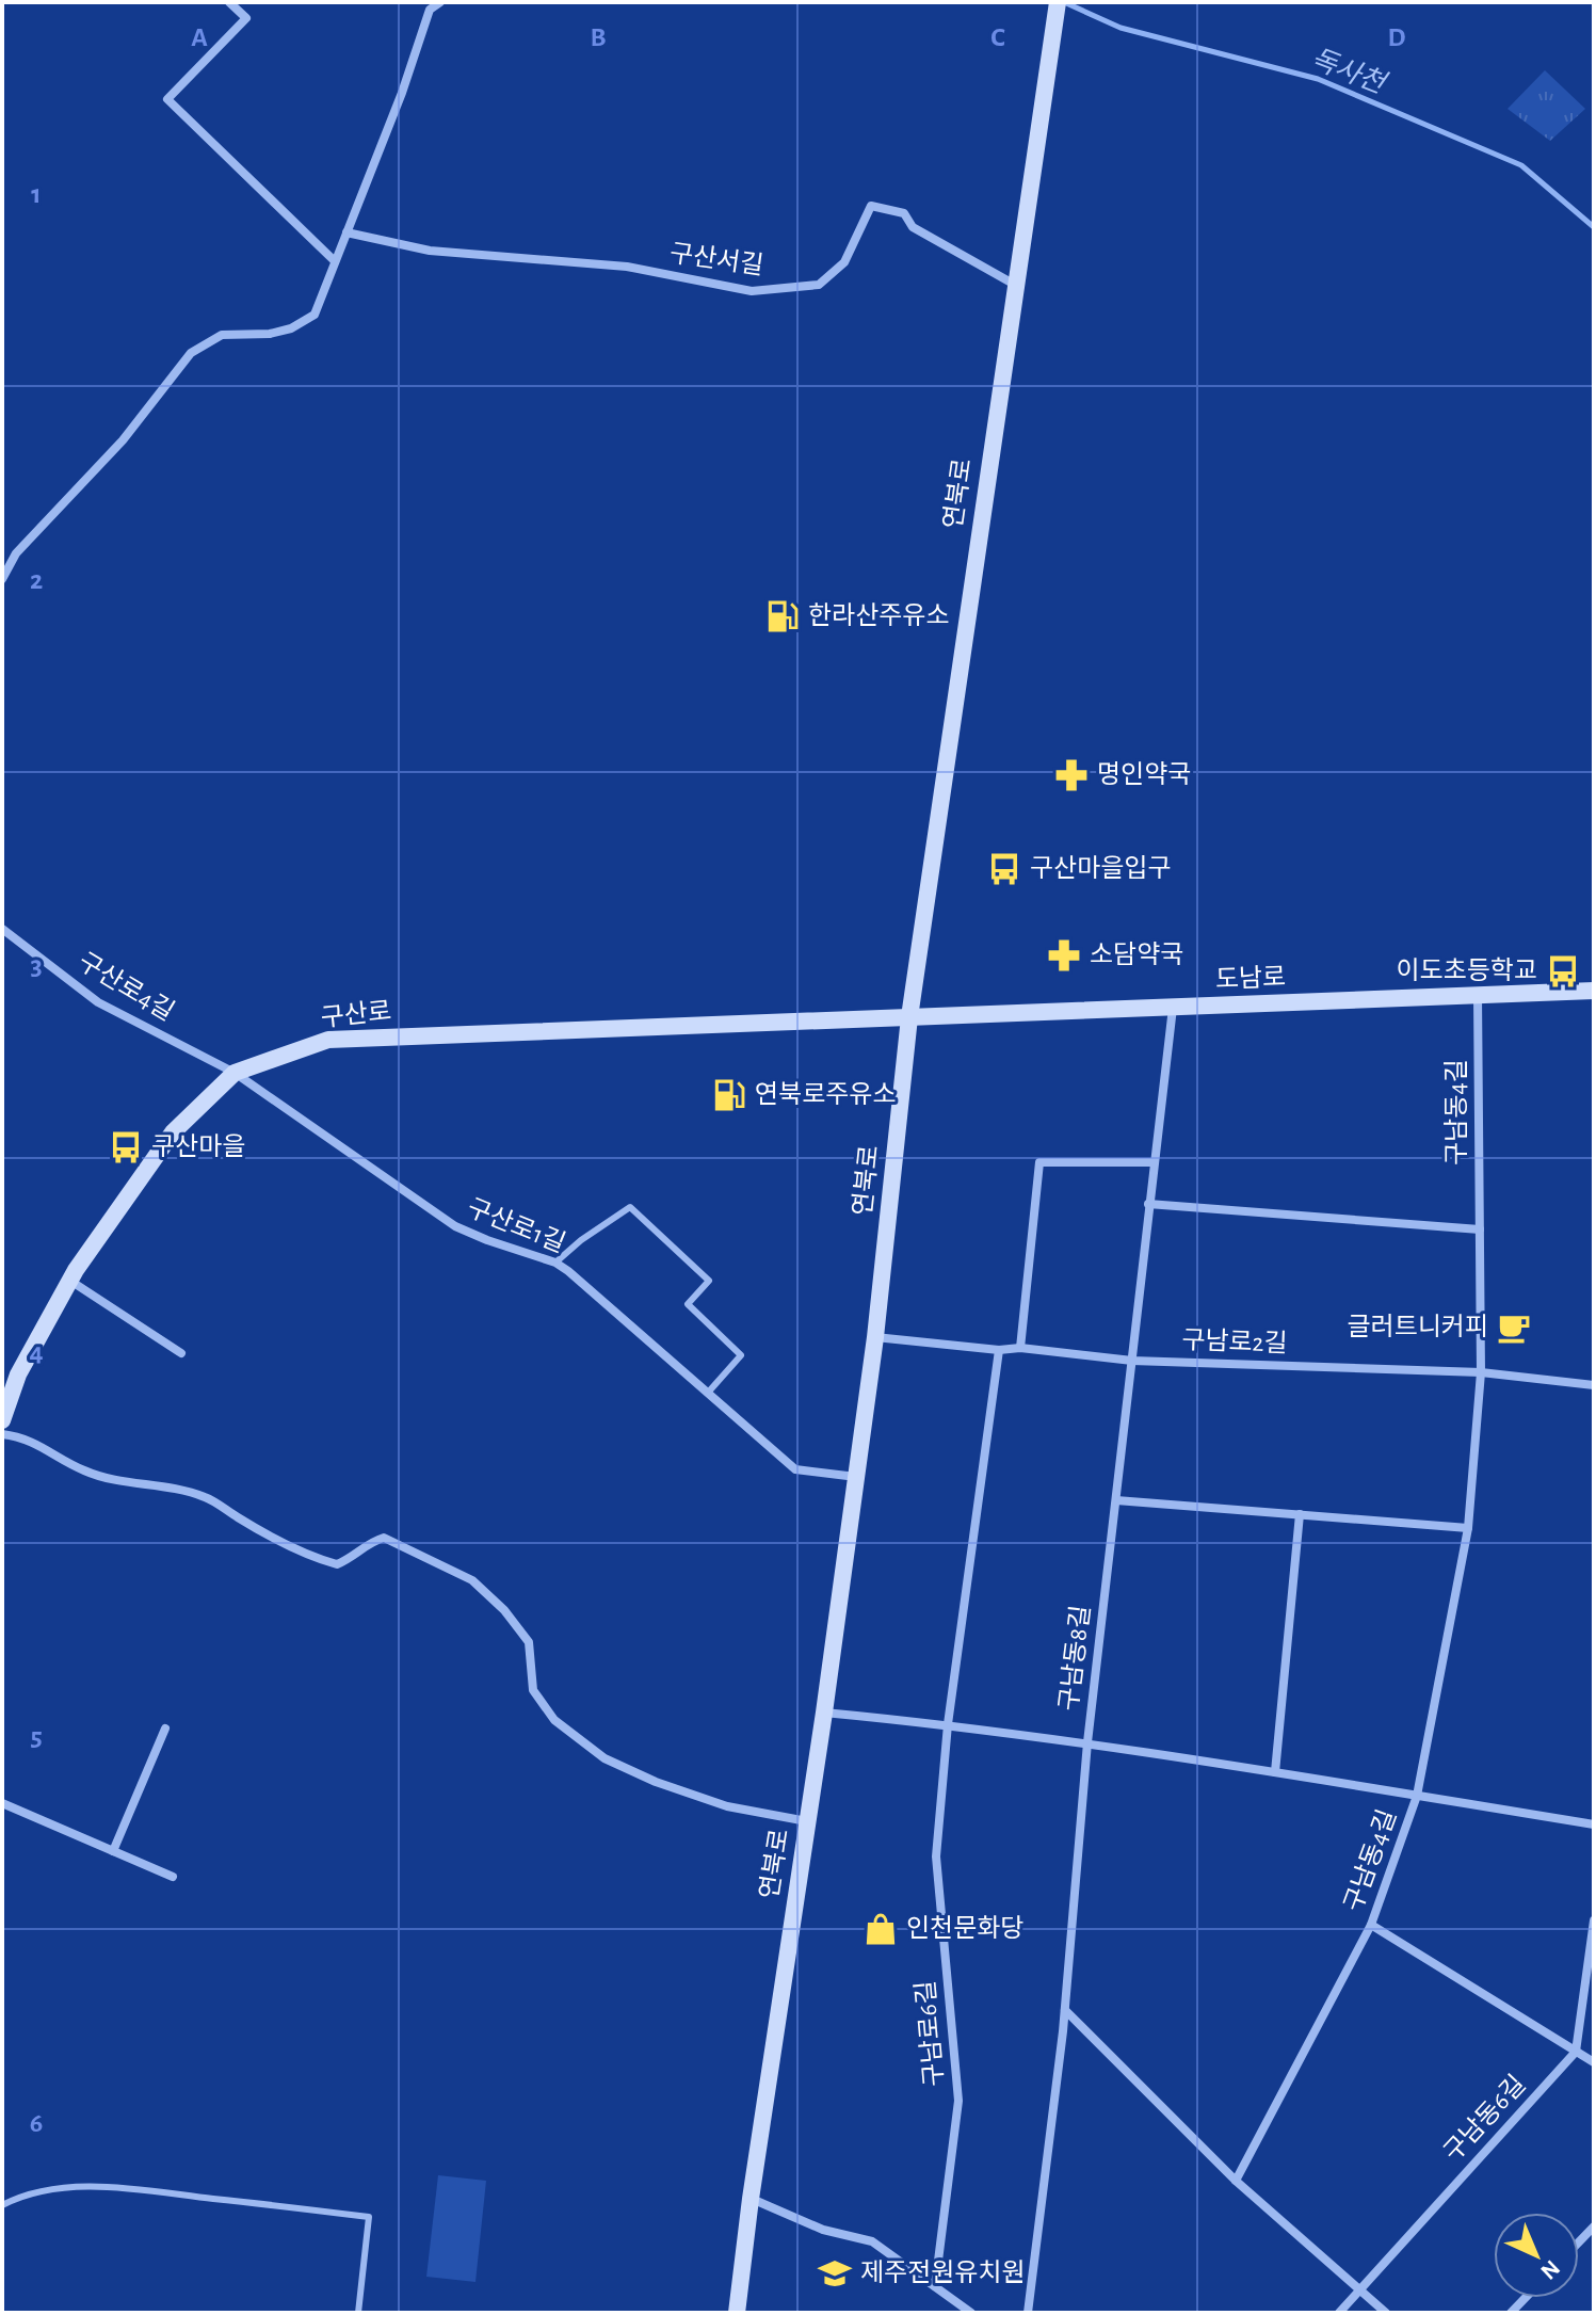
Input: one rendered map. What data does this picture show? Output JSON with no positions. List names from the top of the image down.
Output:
{
  "streets": {
    "main road": ["연북로", "도남로", "구산로"],
    "street": [
      "구산서길",
      "구산로4길",
      "구남동4길",
      "구산로1길",
      "구남로2길",
      "구남동8길",
      "구남로6길",
      "구남동6길"
    ]
  },
  "crossings": [
    ["구산서길", "연북로"],
    ["연북로", "도남로"],
    ["연북로", "구산로"],
    ["연북로", "구산로1길"],
    ["연북로", "구남로2길"],
    ["도남로", "구산로"],
    ["도남로", "구남동4길"],
    ["도남로", "구남동8길"],
    ["구산로4길", "구산로"],
    ["구산로4길", "구산로1길"],
    ["구산로", "구산로1길"],
    ["구남동4길", "구남로2길"],
    ["구남로2길", "구남동8길"],
    ["구남로2길", "구남로6길"]
  ],
  "water": ["독사천"],
  "places": {
    "fuel station": ["한라산주유소", "연북로주유소"],
    "pharmacy": ["명인약국", "소담약국"],
    "bus stop": ["구산마을입구", "이도초등학교", "구산마을"],
    "cafe": ["글러트니커피"],
    "shop": ["인천문화당"],
    "school or university": ["제주전원유치원"]
  },
  "north": "bottom right",
  "grid": {
    "columns": [
      "A",
      "B",
      "C",
      "D"
    ],
    "rows": [
      "1",
      "2",
      "3",
      "4",
      "5",
      "6"
    ]
  }
}
